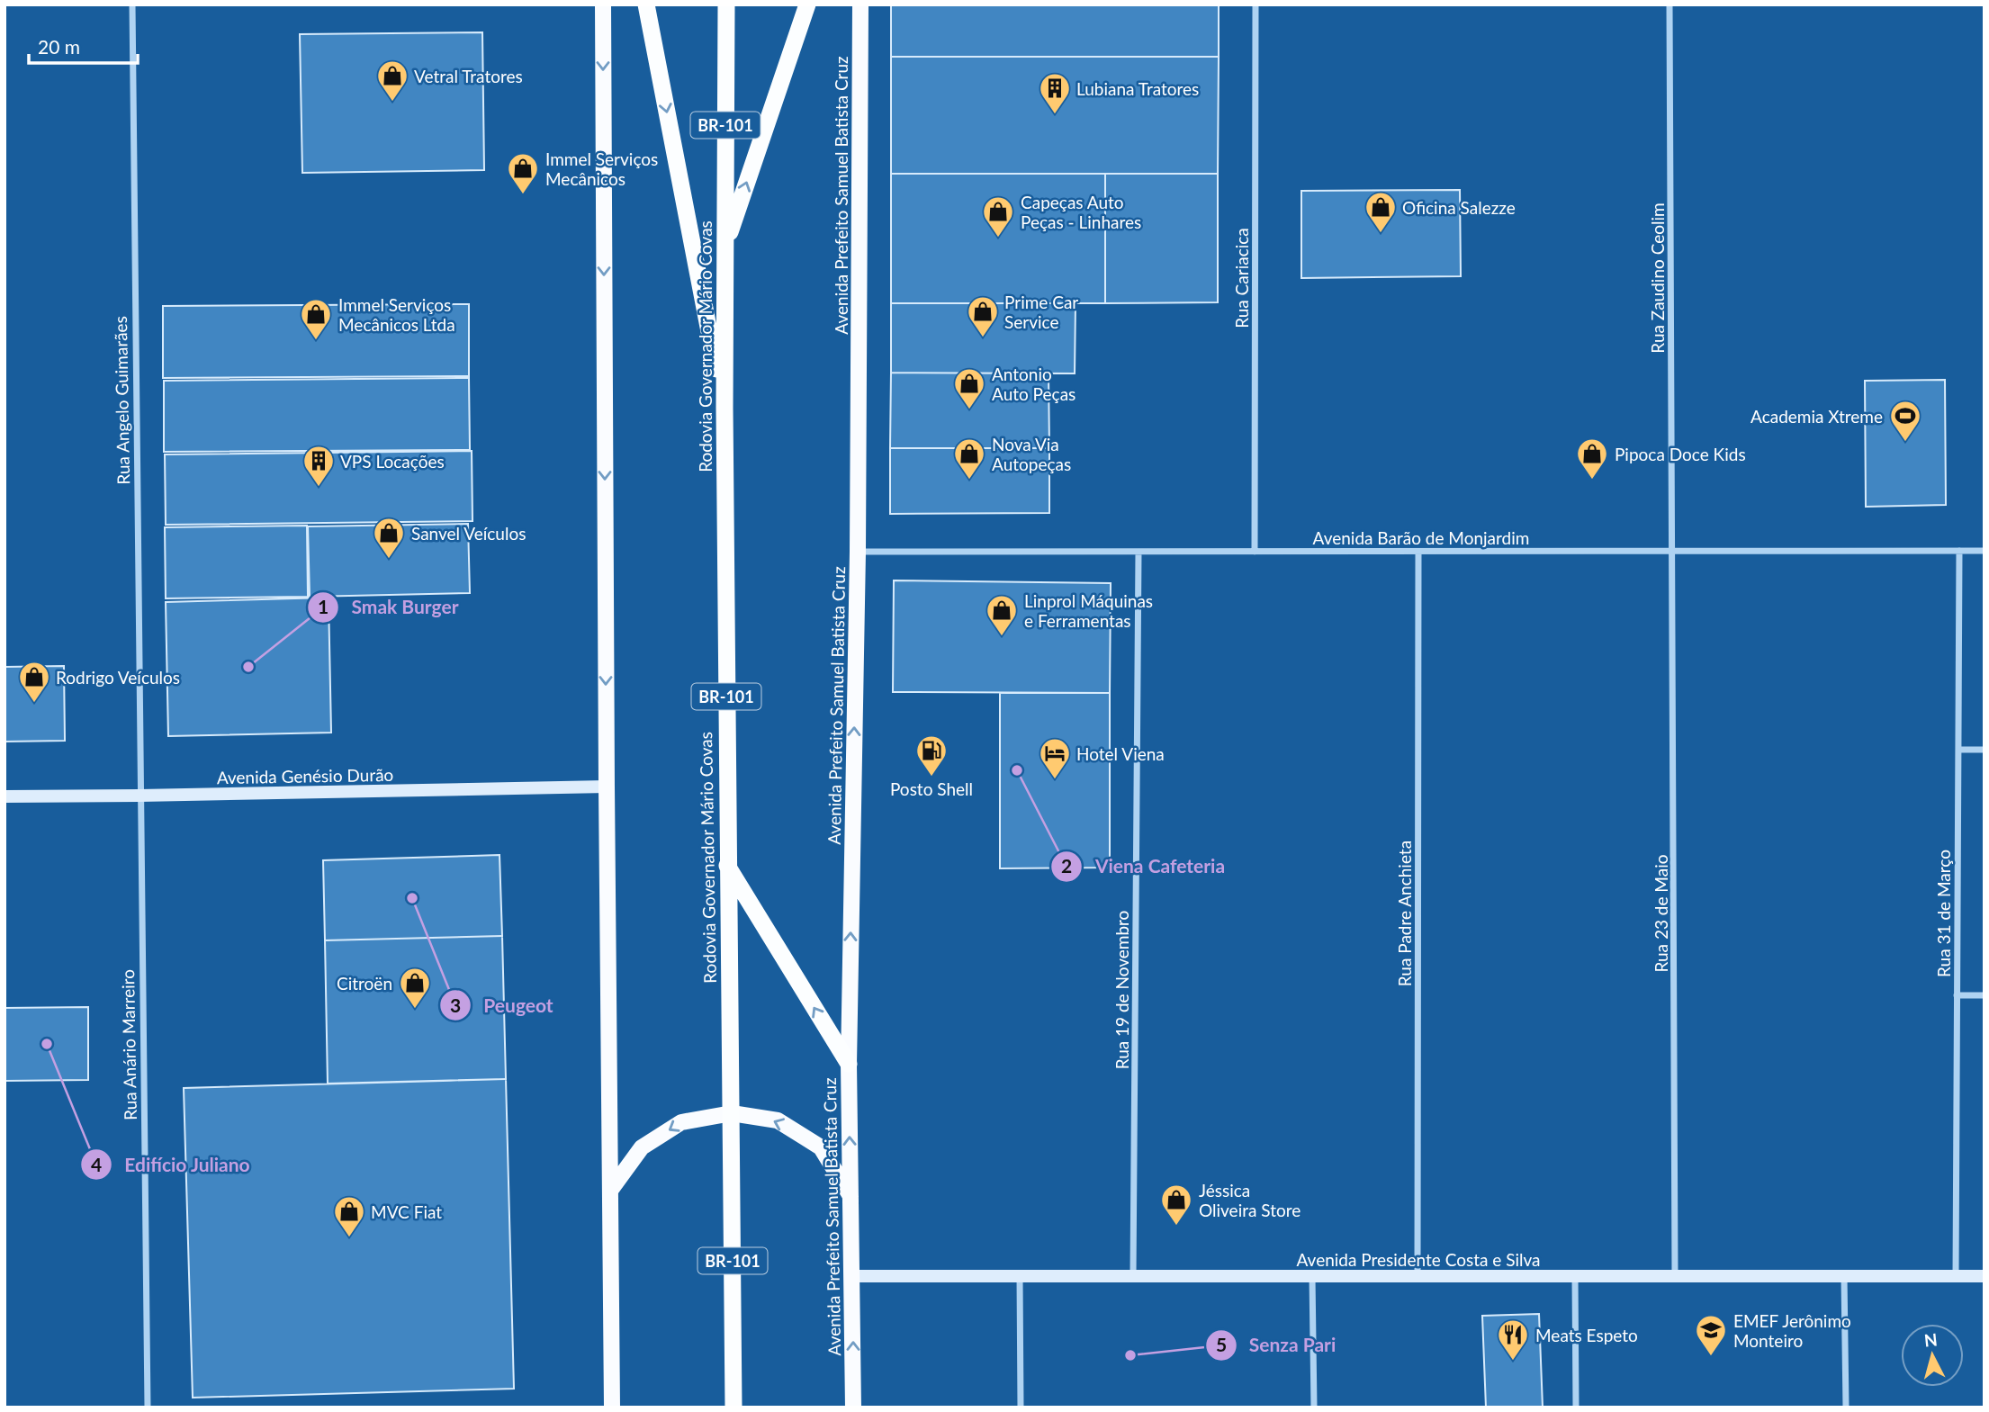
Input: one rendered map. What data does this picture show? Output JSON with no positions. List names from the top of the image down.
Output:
{
  "streets": {
    "highway": ["BR-101", "Rodovia Governador Mário Covas"],
    "main road": ["Avenida Prefeito Samuel Batista Cruz", "Avenida Genésio Durão", "Avenida Presidente Costa e Silva"],
    "street": [
      "Rua Cariacica",
      "Rua Zaudino Ceolim",
      "Rua Angelo Guimarães",
      "Avenida Barão de Monjardim",
      "Rua Padre Anchieta",
      "Rua 23 de Maio",
      "Rua 31 de Março",
      "Rua 19 de Novembro",
      "Rua Anário Marreiro"
    ]
  },
  "crossings": [
    ["Avenida Prefeito Samuel Batista Cruz", "Avenida Barão de Monjardim"],
    ["Avenida Prefeito Samuel Batista Cruz", "Avenida Presidente Costa e Silva"],
    ["Rua Cariacica", "Avenida Barão de Monjardim"],
    ["Rua Zaudino Ceolim", "Avenida Barão de Monjardim"],
    ["Rua Zaudino Ceolim", "Rua 23 de Maio"],
    ["Rua Angelo Guimarães", "Avenida Genésio Durão"],
    ["Rua Angelo Guimarães", "Rua Anário Marreiro"],
    ["Avenida Barão de Monjardim", "Rua Padre Anchieta"],
    ["Avenida Barão de Monjardim", "Rua 23 de Maio"],
    ["Avenida Barão de Monjardim", "Rua 31 de Março"],
    ["Avenida Barão de Monjardim", "Rua 19 de Novembro"],
    ["Avenida Genésio Durão", "Rua Anário Marreiro"],
    ["Rua Padre Anchieta", "Avenida Presidente Costa e Silva"],
    ["Rua 23 de Maio", "Avenida Presidente Costa e Silva"],
    ["Rua 31 de Março", "Avenida Presidente Costa e Silva"],
    ["Rua 19 de Novembro", "Avenida Presidente Costa e Silva"]
  ],
  "one_way": ["Avenida Prefeito Samuel Batista Cruz"],
  "places": {
    "shop": [
      "Vetral Tratores",
      "Immel Serviços Mecânicos",
      "Oficina Salezze",
      "Capeças Auto Peças - Linhares",
      "Prime Car Service",
      "Immel Serviços Mecânicos Ltda",
      "Antonio Auto Peças",
      "Nova Via Autopeças",
      "Pipoca Doce Kids",
      "Sanvel Veículos",
      "Linprol Máquinas e Ferramentas",
      "Rodrigo Veículos",
      "Citroën",
      "Jéssica Oliveira Store",
      "MVC Fiat"
    ],
    "building": ["Lubiana Tratores", "VPS Locações"],
    "sports": ["Academia Xtreme"],
    "other": [
      "Smak Burger",
      "Viena Cafeteria",
      "Peugeot",
      "Edifício Juliano",
      "Senza Pari"
    ],
    "fuel station": ["Posto Shell"],
    "hotel": ["Hotel Viena"],
    "school or university": ["EMEF Jerônimo Monteiro"],
    "restaurant": ["Meats Espeto"]
  },
  "scale_bar": "20 m",
  "north": "top"
}
